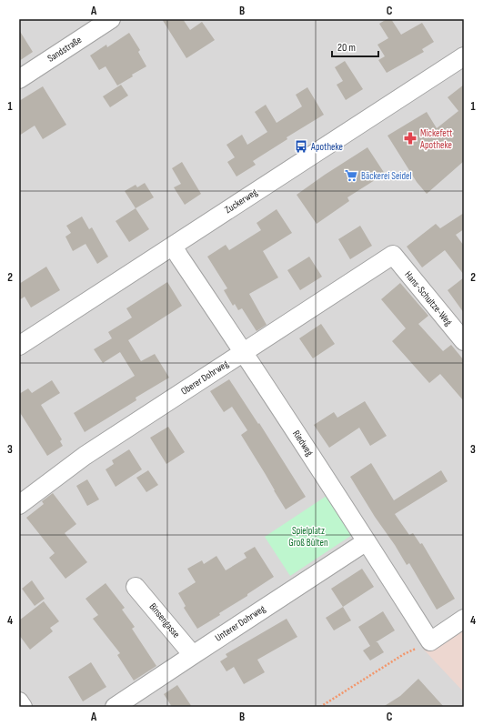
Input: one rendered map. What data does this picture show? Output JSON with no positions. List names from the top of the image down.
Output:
{
  "streets": {
    "street": [
      "Sandstraße",
      "Zuckerweg",
      "Hans-Schultze-Weg",
      "Oberer Dohrweg",
      "Riedweg",
      "Binsengasse",
      "Unterer Dohrweg"
    ]
  },
  "crossings": [
    ["Zuckerweg", "Riedweg"],
    ["Hans-Schultze-Weg", "Oberer Dohrweg"],
    ["Oberer Dohrweg", "Riedweg"],
    ["Riedweg", "Unterer Dohrweg"],
    ["Binsengasse", "Unterer Dohrweg"]
  ],
  "parks": ["Spielplatz Groß Bülten"],
  "places": {
    "pharmacy": ["Mickefett Apotheke"],
    "bus stop": ["Apotheke"],
    "supermarket": ["Bäckerei Seidel"]
  },
  "scale_bar": "20 m",
  "grid": {
    "columns": ["A", "B", "C"],
    "rows": [
      "1",
      "2",
      "3",
      "4"
    ]
  }
}
